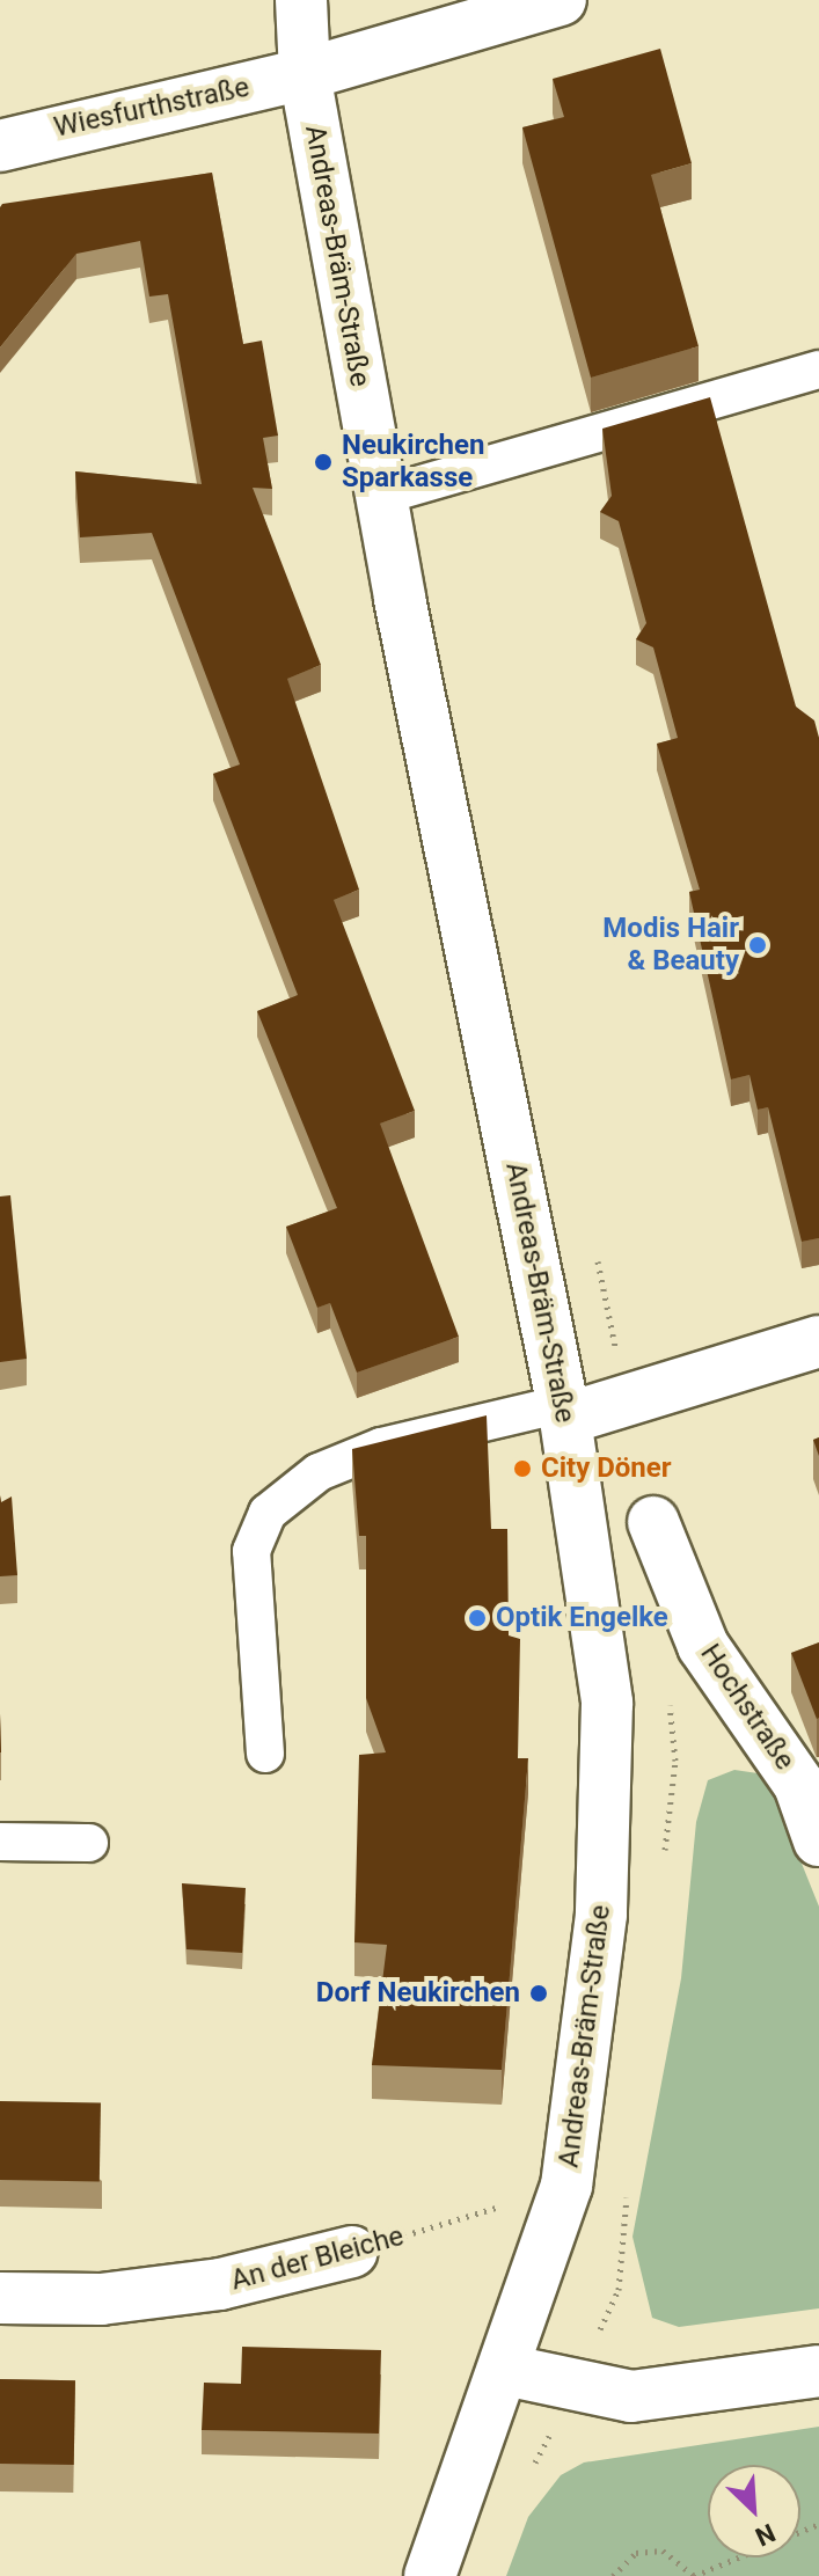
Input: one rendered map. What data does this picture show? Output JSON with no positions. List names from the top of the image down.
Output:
{
  "streets": {
    "main road": [
      "Wiesfurthstraße",
      "Andreas-Bräm-Straße",
      "Hochstraße",
      "An der Bleiche"
    ]
  },
  "crossings": [
    ["Wiesfurthstraße", "Andreas-Bräm-Straße"]
  ],
  "places": [
    "Neukirchen Sparkasse",
    "Modis Hair & Beauty",
    "City Döner",
    "Optik Engelke",
    "Dorf Neukirchen"
  ],
  "north": "bottom right"
}
